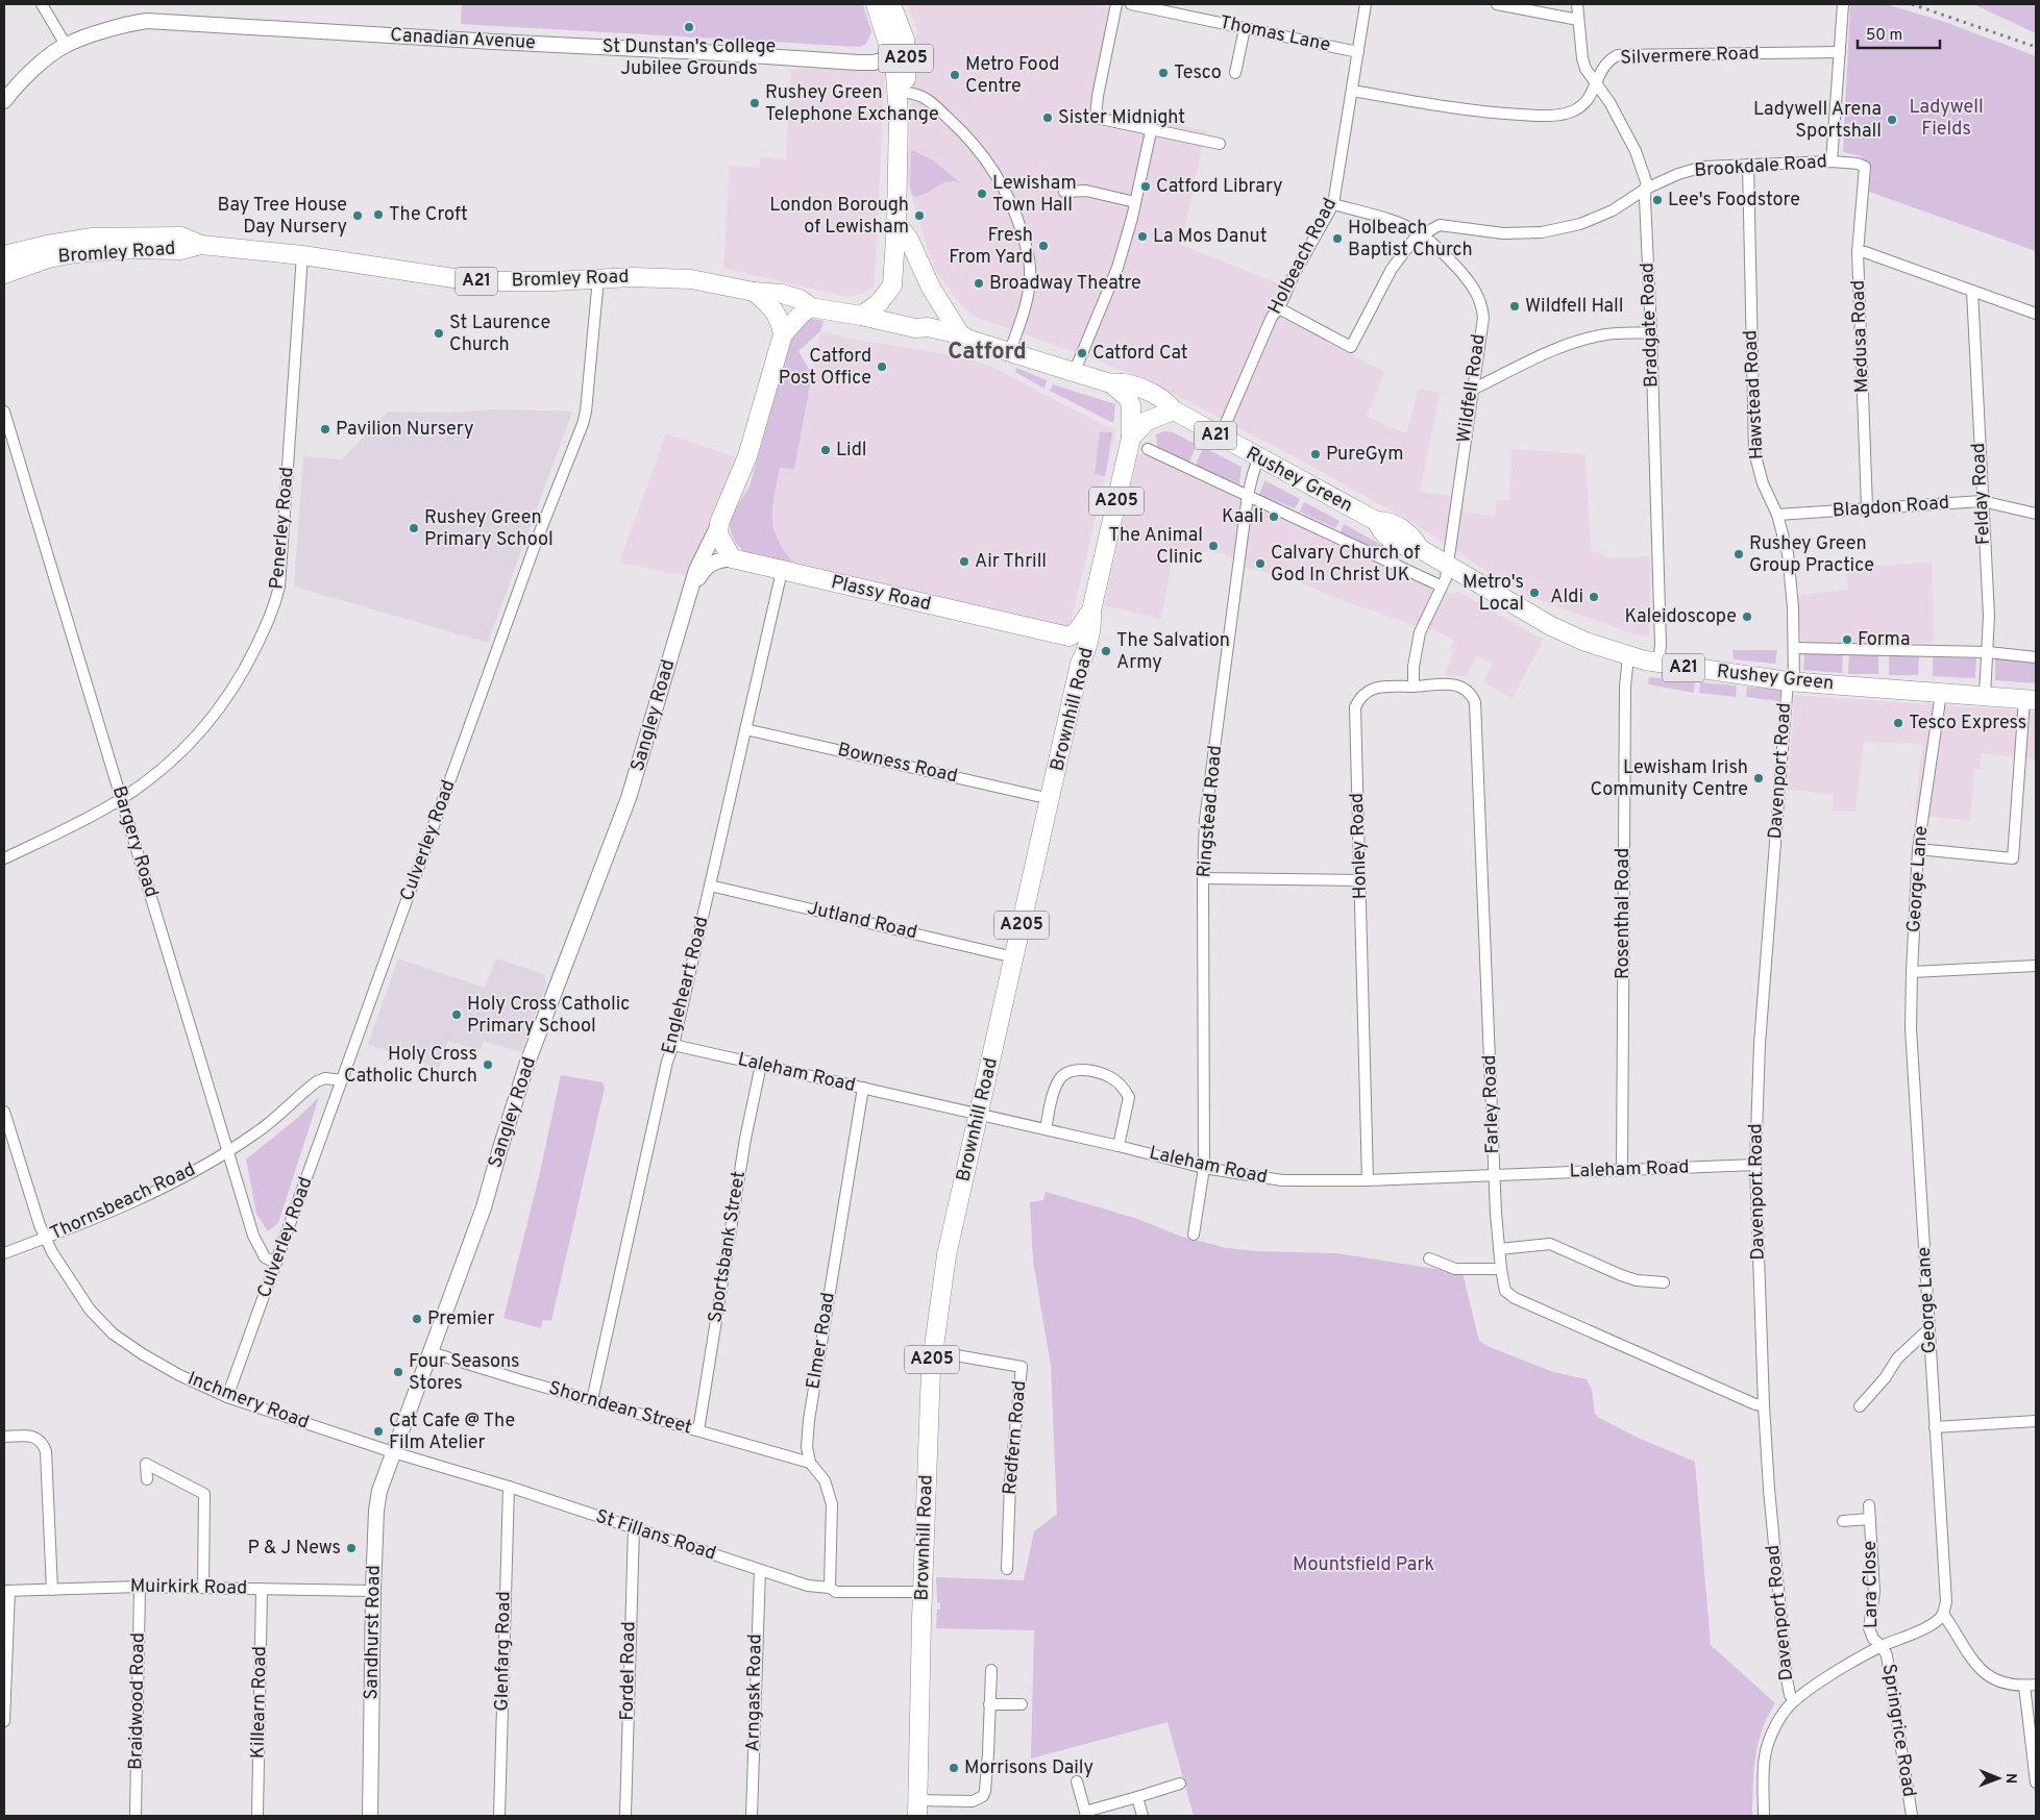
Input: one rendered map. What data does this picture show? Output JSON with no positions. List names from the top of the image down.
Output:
{
  "streets": {
    "highway": [
      "A205",
      "Bromley Road",
      "A21",
      "Rushey Green",
      "Plassy Road",
      "Brownhill Road",
      "Sangley Road"
    ],
    "street": [
      "Thomas Lane",
      "Canadian Avenue",
      "Silvermere Road",
      "Brookdale Road",
      "Holbeach Road",
      "Bradgate Road",
      "Medusa Road",
      "Wildfell Road",
      "Hawstead Road",
      "Felday Road",
      "Blagdon Road",
      "Penerley Road",
      "Bowness Road",
      "Davenport Road",
      "Ringstead Road",
      "Culverley Road",
      "Bargery Road",
      "Honley Road",
      "George Lane",
      "Rosenthal Road",
      "Jutland Road",
      "Engleheart Road",
      "Laleham Road",
      "Farley Road",
      "Thornsbeach Road",
      "Sportsbank Street",
      "Elmer Road",
      "Inchmery Road",
      "Shorndean Street",
      "Redfern Road",
      "St Fillans Road",
      "Lara Close",
      "Muirkirk Road",
      "Sandhurst Road",
      "Glenfarg Road",
      "Fordel Road",
      "Arngask Road",
      "Braidwood Road",
      "Killearn Road",
      "Springrice Road"
    ]
  },
  "crossings": [
    ["Thomas Lane", "Holbeach Road"],
    ["Canadian Avenue", "A205"],
    ["Silvermere Road", "Holbeach Road"],
    ["Silvermere Road", "Bradgate Road"],
    ["A205", "Rushey Green"],
    ["A205", "Plassy Road"],
    ["A205", "Brownhill Road"],
    ["Brookdale Road", "Bradgate Road"],
    ["Brookdale Road", "Medusa Road"],
    ["Brookdale Road", "Wildfell Road"],
    ["Brookdale Road", "Hawstead Road"],
    ["Bromley Road", "Rushey Green"],
    ["Bromley Road", "Penerley Road"],
    ["Bromley Road", "Sangley Road"],
    ["Bromley Road", "Culverley Road"],
    ["Holbeach Road", "Rushey Green"],
    ["A21", "Rushey Green"],
    ["A21", "Felday Road"],
    ["A21", "Brownhill Road"],
    ["A21", "George Lane"],
    ["Bradgate Road", "Rushey Green"],
    ["Medusa Road", "Blagdon Road"],
    ["Wildfell Road", "Rushey Green"],
    ["Hawstead Road", "Rushey Green"],
    ["Hawstead Road", "Blagdon Road"],
    ["Hawstead Road", "Davenport Road"],
    ["Rushey Green", "Felday Road"],
    ["Rushey Green", "Brownhill Road"],
    ["Rushey Green", "Sangley Road"],
    ["Rushey Green", "Davenport Road"],
    ["Rushey Green", "Ringstead Road"],
    ["Rushey Green", "George Lane"],
    ["Rushey Green", "Rosenthal Road"],
    ["Felday Road", "Blagdon Road"],
    ["Penerley Road", "Bargery Road"],
    ["Plassy Road", "Sangley Road"],
    ["Plassy Road", "Engleheart Road"],
    ["Brownhill Road", "Bowness Road"],
    ["Brownhill Road", "Jutland Road"],
    ["Brownhill Road", "Laleham Road"],
    ["Brownhill Road", "Redfern Road"],
    ["Brownhill Road", "St Fillans Road"],
    ["Sangley Road", "Inchmery Road"],
    ["Sangley Road", "Shorndean Street"],
    ["Sangley Road", "St Fillans Road"],
    ["Sangley Road", "Sandhurst Road"],
    ["Bowness Road", "Engleheart Road"],
    ["Davenport Road", "Laleham Road"],
    ["Davenport Road", "Farley Road"],
    ["Ringstead Road", "Laleham Road"],
    ["Culverley Road", "Bargery Road"],
    ["Culverley Road", "Thornsbeach Road"],
    ["Culverley Road", "Inchmery Road"],
    ["Bargery Road", "Thornsbeach Road"],
    ["Honley Road", "Laleham Road"],
    ["Honley Road", "Farley Road"],
    ["Rosenthal Road", "Laleham Road"],
    ["Jutland Road", "Engleheart Road"],
    ["Engleheart Road", "Laleham Road"],
    ["Engleheart Road", "Shorndean Street"],
    ["Laleham Road", "Farley Road"],
    ["Laleham Road", "Sportsbank Street"],
    ["Laleham Road", "Elmer Road"],
    ["Thornsbeach Road", "Inchmery Road"],
    ["Sportsbank Street", "Shorndean Street"],
    ["Elmer Road", "Shorndean Street"],
    ["Inchmery Road", "St Fillans Road"],
    ["Inchmery Road", "Sandhurst Road"],
    ["St Fillans Road", "Sandhurst Road"],
    ["St Fillans Road", "Glenfarg Road"],
    ["St Fillans Road", "Fordel Road"],
    ["St Fillans Road", "Arngask Road"],
    ["Lara Close", "Springrice Road"],
    ["Muirkirk Road", "Sandhurst Road"],
    ["Muirkirk Road", "Braidwood Road"],
    ["Muirkirk Road", "Killearn Road"]
  ],
  "districts": ["Catford"],
  "parks": ["Ladywell Fields", "Mountsfield Park"],
  "places": [
    "St Dunstan's College Jubilee Grounds",
    "Tesco",
    "Metro Food Centre",
    "Rushey Green Telephone Exchange",
    "Sister Midnight",
    "Ladywell Arena Sportshall",
    "Catford Library",
    "Lewisham Town Hall",
    "Lee's Foodstore",
    "The Croft",
    "Bay Tree House Day Nursery",
    "London Borough of Lewisham",
    "La Mos Danut",
    "Holbeach Baptist Church",
    "Fresh From Yard",
    "Broadway Theatre",
    "Wildfell Hall",
    "St Laurence Church",
    "Catford Cat",
    "Catford Post Office",
    "Pavilion Nursery",
    "Lidl",
    "PureGym",
    "Kaali",
    "Rushey Green Primary School",
    "The Animal Clinic",
    "Rushey Green Group Practice",
    "Air Thrill",
    "Calvary Church of God In Christ UK",
    "Metro's Local",
    "Aldi",
    "Kaleidoscope",
    "Forma",
    "The Salvation Army",
    "Tesco Express",
    "Lewisham Irish Community Centre",
    "Holy Cross Catholic Primary School",
    "Holy Cross Catholic Church",
    "Premier",
    "Four Seasons Stores",
    "Cat Cafe @ The Film Atelier",
    "P & J News",
    "Morrisons Daily"
  ],
  "scale_bar": "50 m",
  "north": "right"
}
